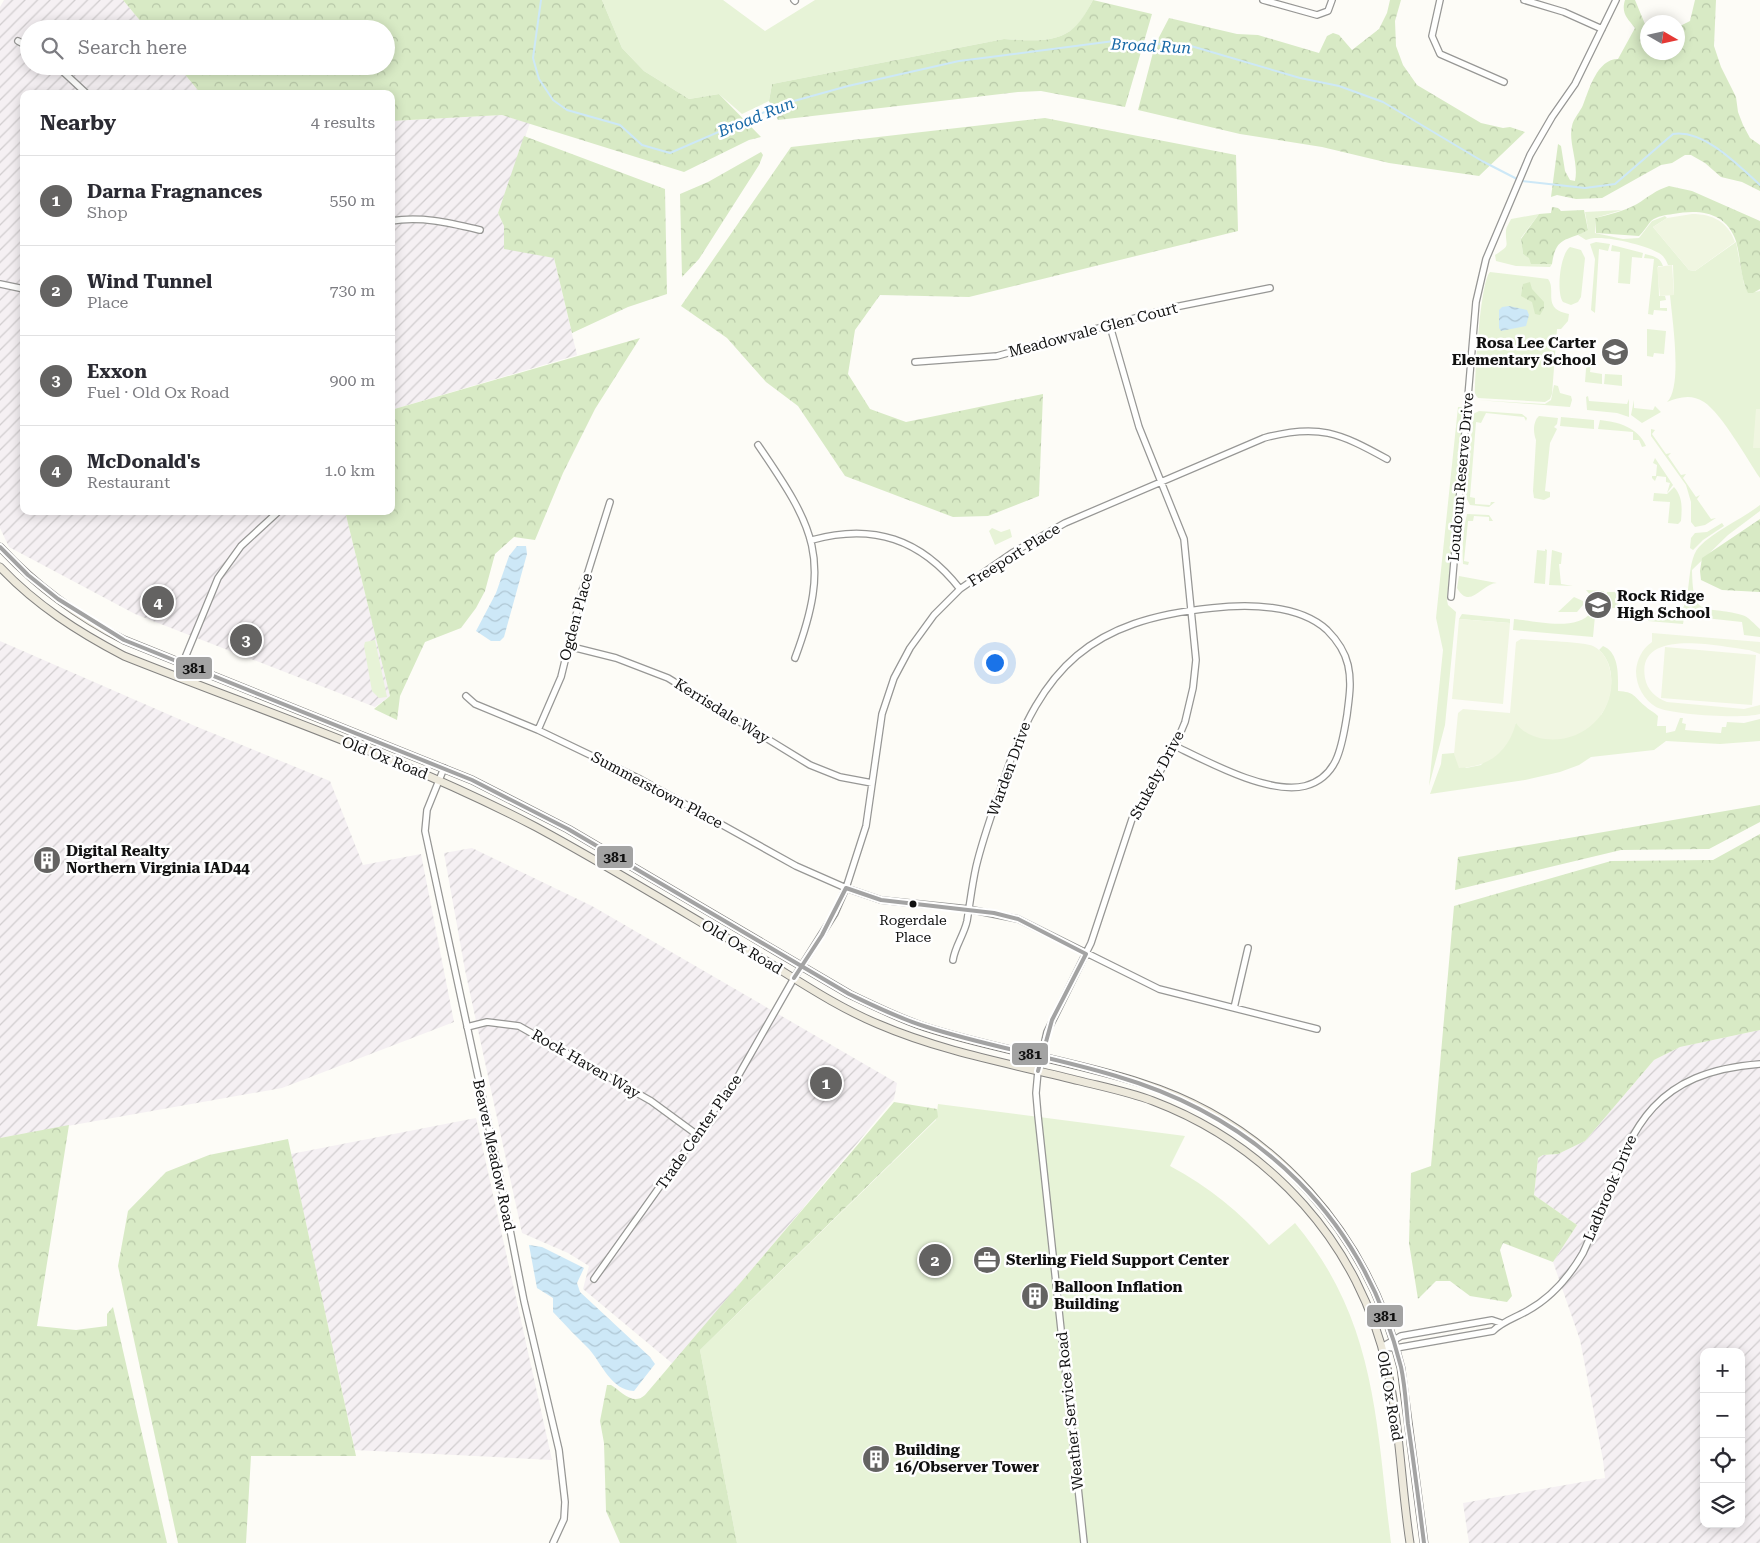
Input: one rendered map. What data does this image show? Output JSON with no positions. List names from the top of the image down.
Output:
{
  "streets": {
    "main road": ["Old Ox Road"],
    "street": [
      "Meadowvale Glen Court",
      "Loudoun Reserve Drive",
      "Freeport Place",
      "Ogden Place",
      "Kerrisdale Way",
      "Warden Drive",
      "Stukely Drive",
      "Summerstown Place",
      "Rock Haven Way",
      "Trade Center Place",
      "Beaver Meadow Road",
      "Ladbrook Drive",
      "Weather Service Road"
    ]
  },
  "crossings": [
    ["Meadowvale Glen Court", "Stukely Drive"],
    ["Freeport Place", "Kerrisdale Way"],
    ["Freeport Place", "Old Ox Road"],
    ["Freeport Place", "Stukely Drive"],
    ["Freeport Place", "Summerstown Place"],
    ["Freeport Place", "Trade Center Place"],
    ["Ogden Place", "Kerrisdale Way"],
    ["Ogden Place", "Summerstown Place"],
    ["Old Ox Road", "Stukely Drive"],
    ["Old Ox Road", "Trade Center Place"],
    ["Old Ox Road", "Beaver Meadow Road"],
    ["Old Ox Road", "Ladbrook Drive"],
    ["Old Ox Road", "Weather Service Road"],
    ["Warden Drive", "Stukely Drive"],
    ["Stukely Drive", "Weather Service Road"],
    ["Rock Haven Way", "Trade Center Place"],
    ["Rock Haven Way", "Beaver Meadow Road"]
  ],
  "water": ["Broad Run"],
  "places": {
    "school or university": ["Rosa Lee Carter Elementary School", "Rock Ridge High School"],
    "building": ["Digital Realty Northern Virginia IAD44", "Balloon Inflation Building", "Building 16/Observer Tower"],
    "other": ["Rogerdale Place"],
    "office": ["Sterling Field Support Center"]
  },
  "lines": ["transit line 381"],
  "north": "right",
  "page": {
    "search": "Search here",
    "heading": ["Nearby", "4 results"],
    "list": [
      {
        "mark": "1",
        "name": "Darna Fragnances",
        "note": "Shop",
        "value": "550 m"
      },
      {
        "mark": "2",
        "name": "Wind Tunnel",
        "note": "Place",
        "value": "730 m"
      },
      {
        "mark": "3",
        "name": "Exxon",
        "note": "Fuel · Old Ox Road",
        "value": "900 m"
      },
      {
        "mark": "4",
        "name": "McDonald's",
        "note": "Restaurant",
        "value": "1.0 km"
      }
    ],
    "pins": [
      "4",
      "3",
      "1",
      "2"
    ],
    "map_buttons": ["+", "−"]
  }
}
